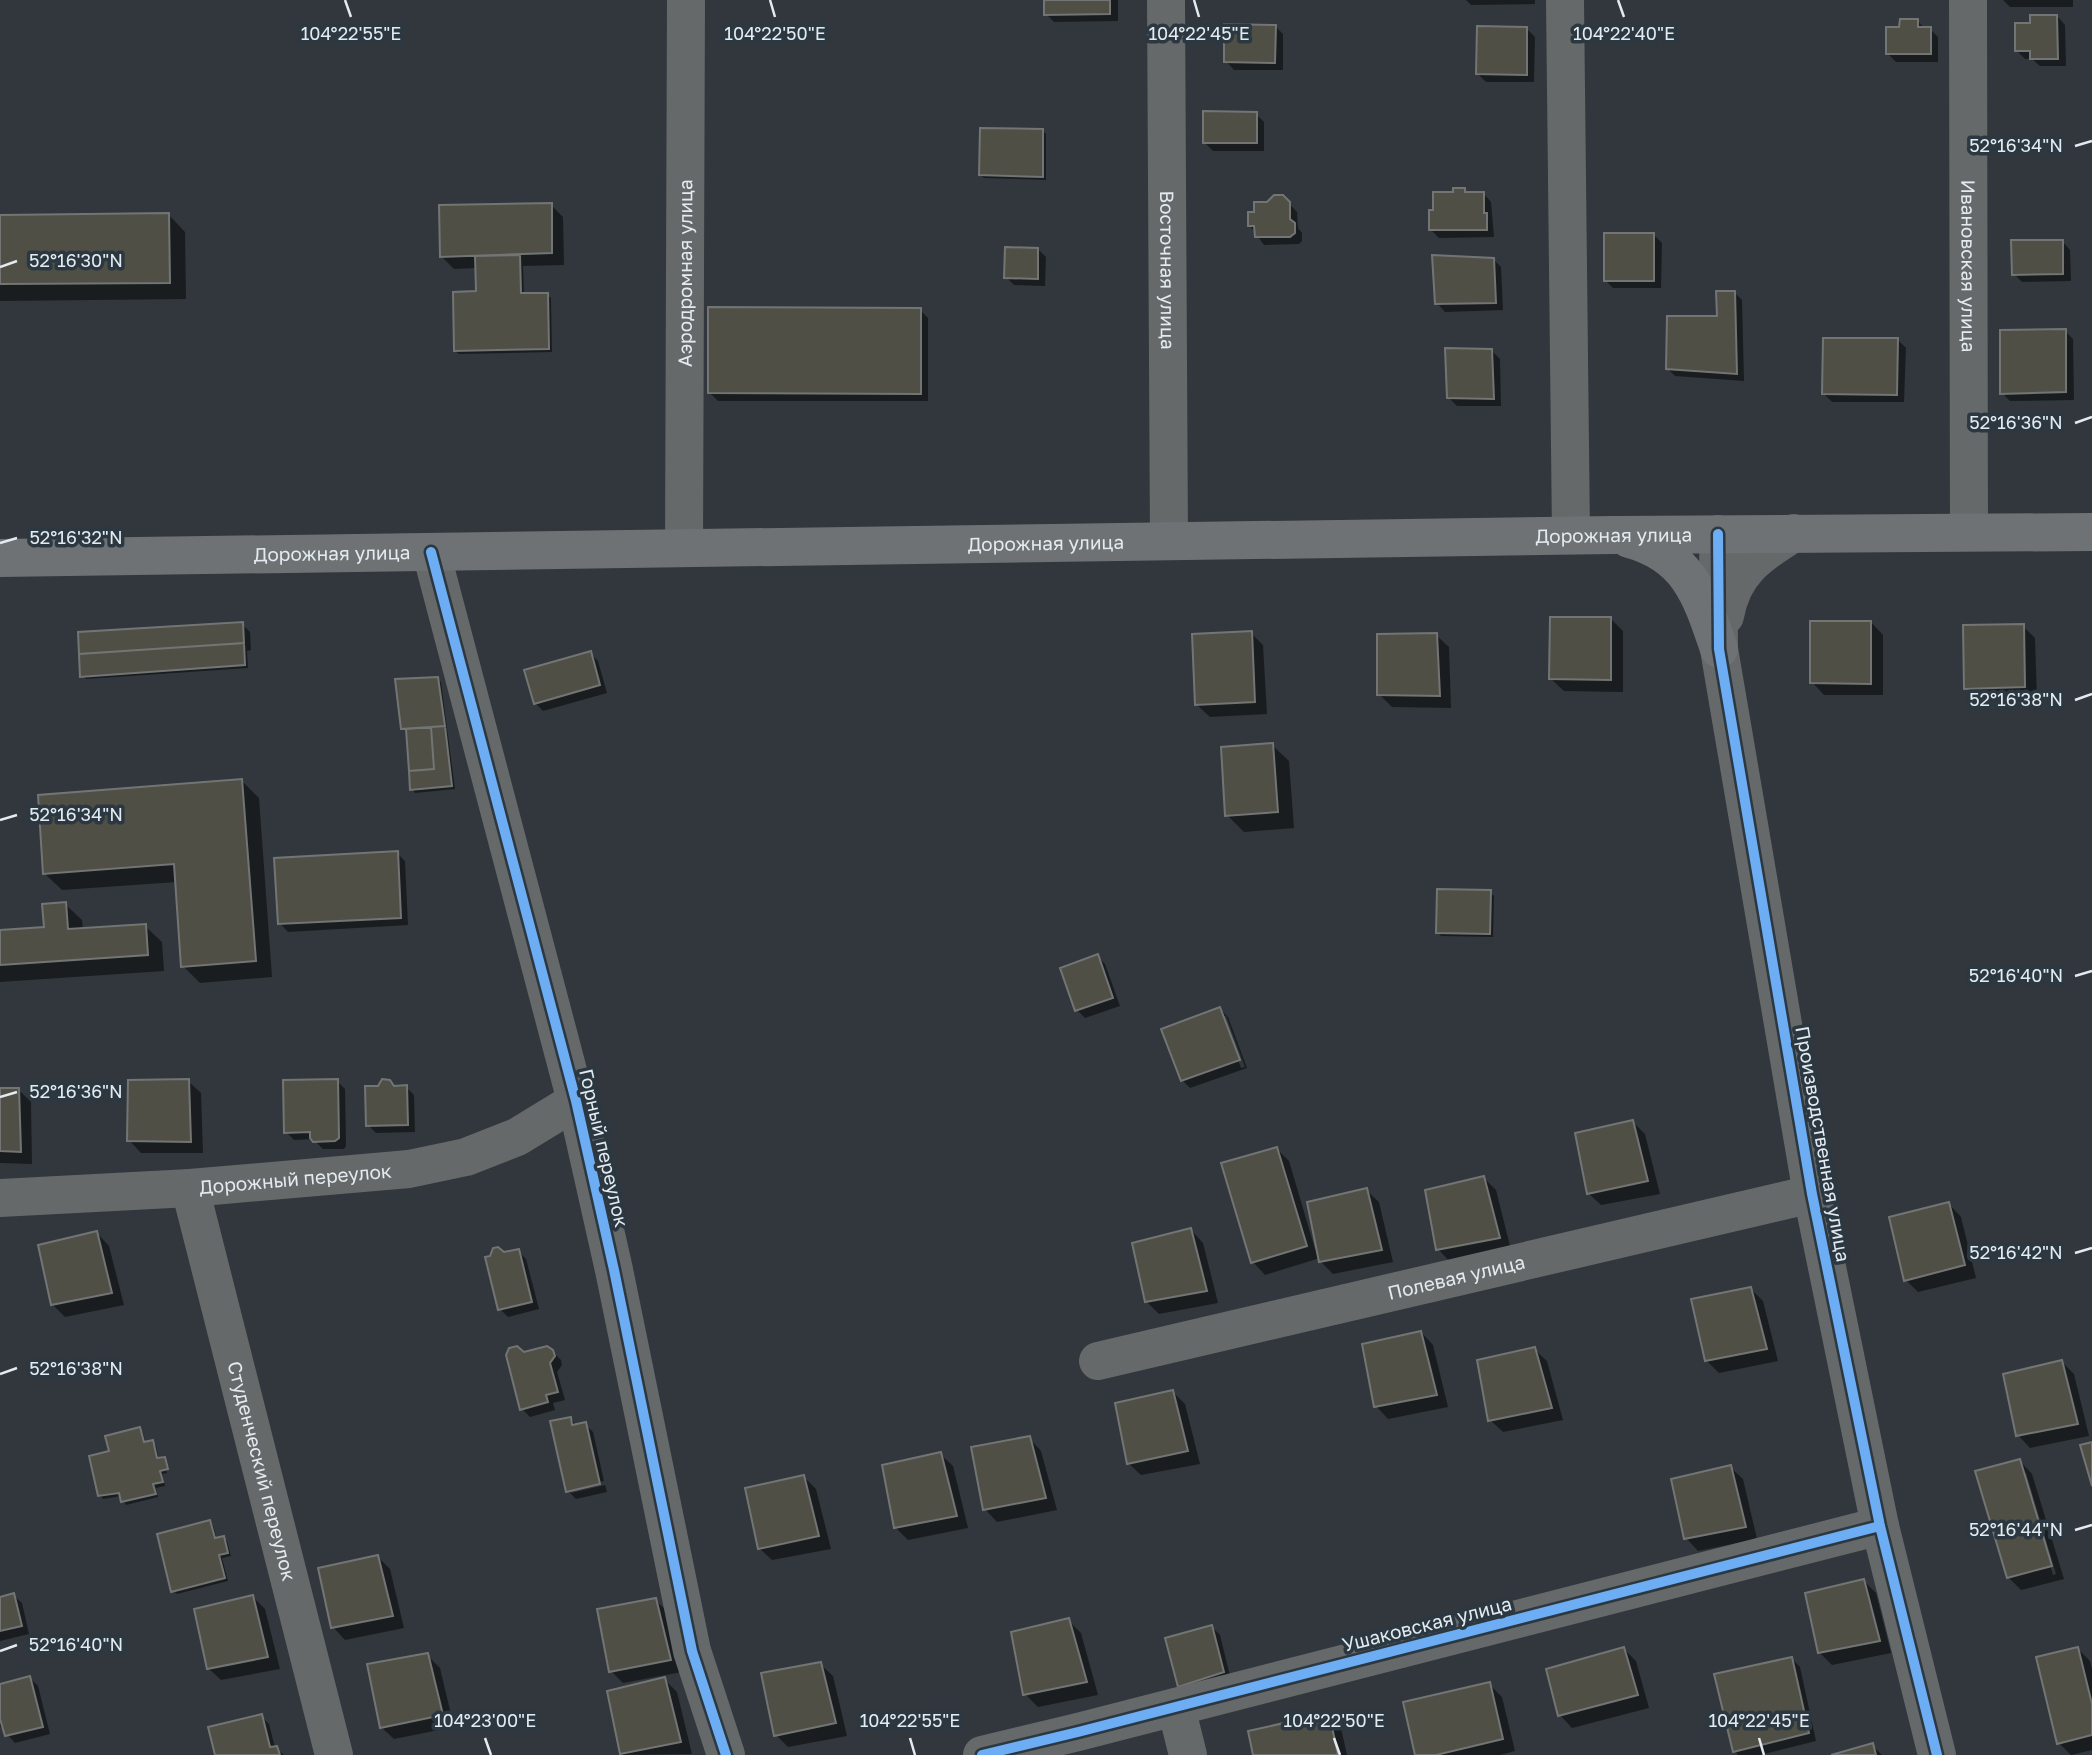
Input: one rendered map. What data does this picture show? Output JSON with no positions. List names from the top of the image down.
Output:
{
  "streets": {
    "main road": ["Дорожная улица"],
    "street": [
      "Ивановская улица",
      "Восточная улица",
      "Аэродромная улица",
      "Производственная улица",
      "Горный переулок",
      "Дорожный переулок",
      "Полевая улица",
      "Студенческий переулок",
      "Ушаковская улица"
    ]
  },
  "crossings": [
    ["Ивановская улица", "Дорожная улица"],
    ["Восточная улица", "Дорожная улица"],
    ["Аэродромная улица", "Дорожная улица"],
    ["Дорожная улица", "Производственная улица"],
    ["Дорожная улица", "Горный переулок"],
    ["Производственная улица", "Полевая улица"],
    ["Производственная улица", "Ушаковская улица"],
    ["Горный переулок", "Дорожный переулок"],
    ["Дорожный переулок", "Студенческий переулок"]
  ],
  "coordinates": [
    "104°22'55\"E",
    "104°22'50\"E",
    "104°22'45\"E",
    "104°22'40\"E",
    "52°16'34\"N",
    "52°16'30\"N",
    "52°16'36\"N",
    "52°16'32\"N",
    "52°16'38\"N",
    "52°16'40\"N",
    "52°16'42\"N",
    "52°16'44\"N",
    "104°23'00\"E"
  ]
}
